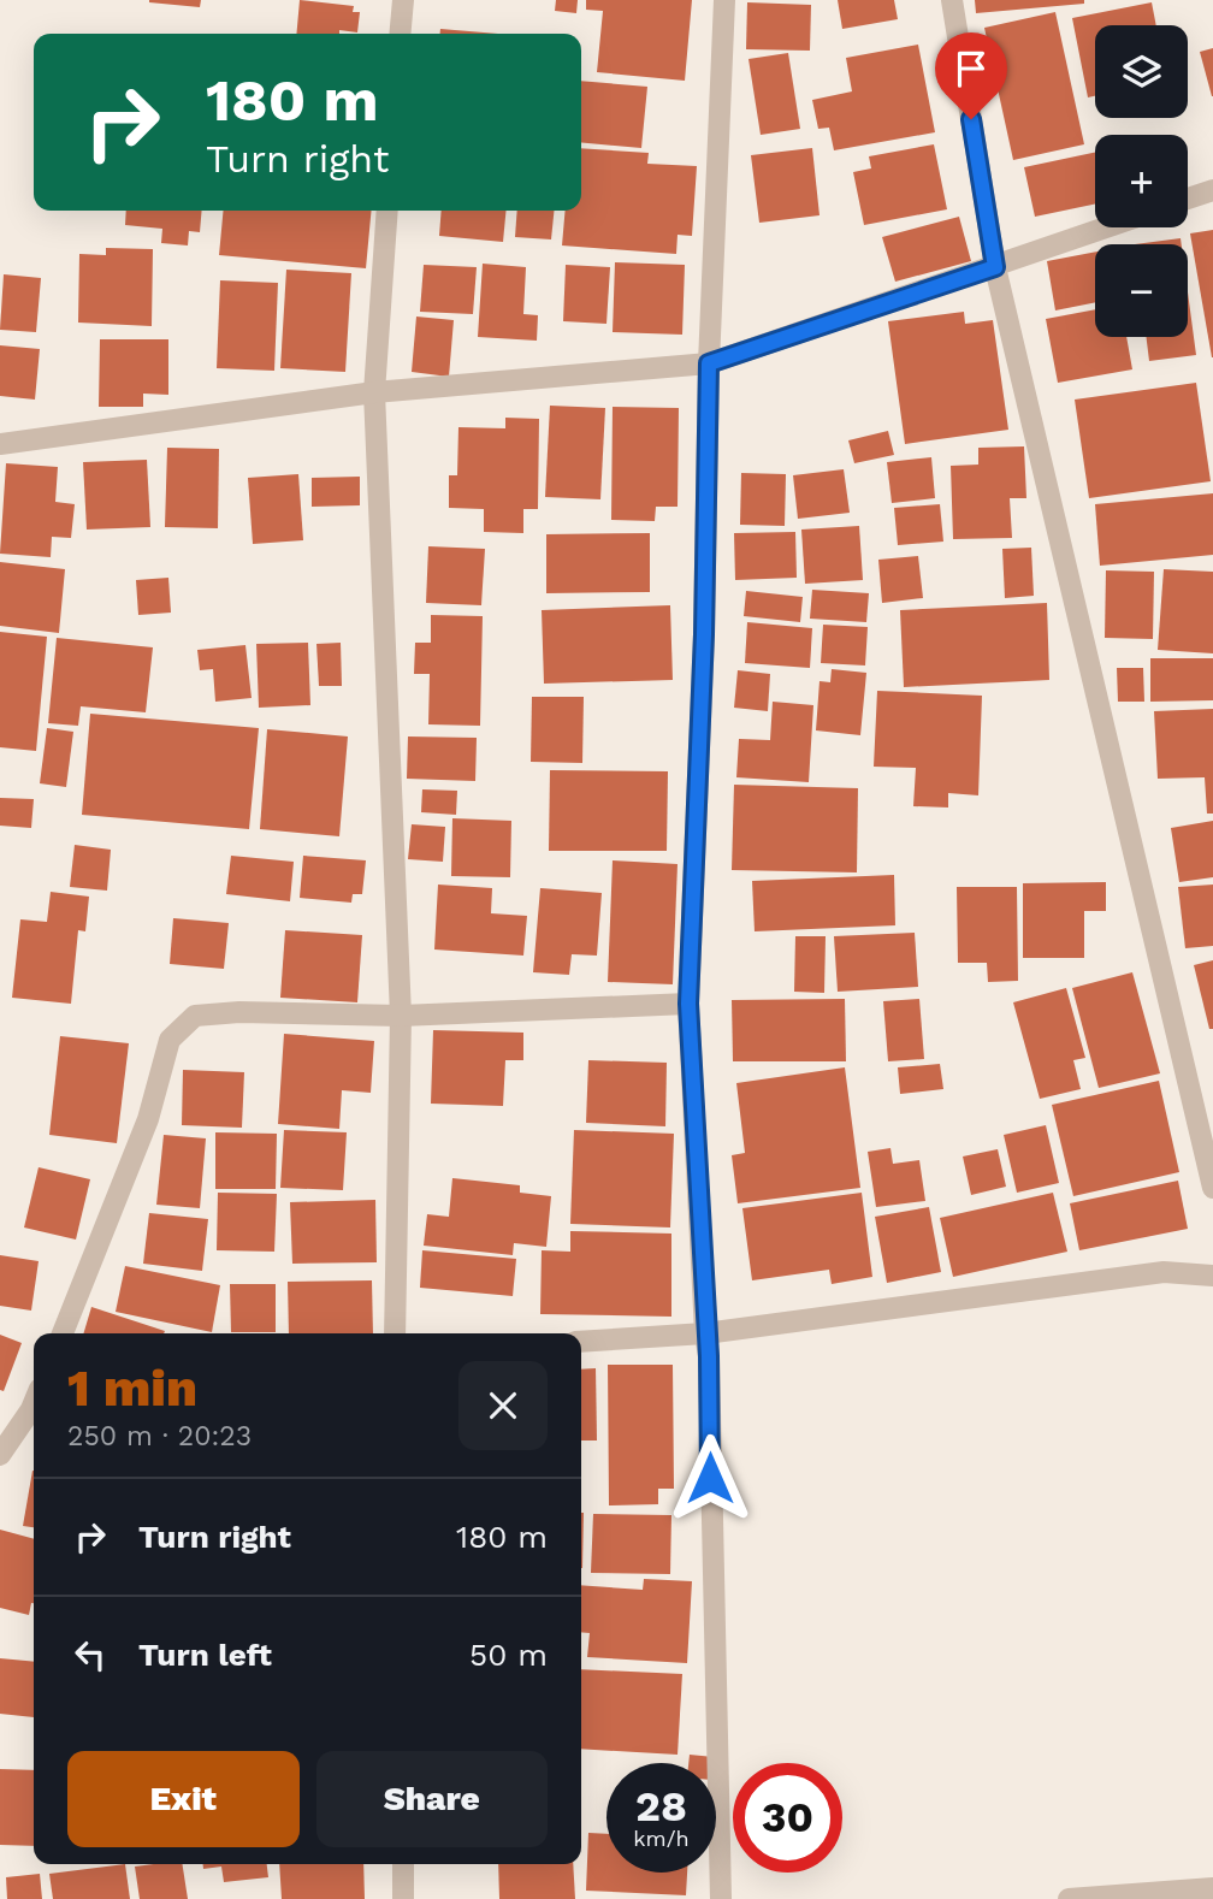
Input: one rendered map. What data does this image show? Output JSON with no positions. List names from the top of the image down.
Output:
{
  "page": {
    "map_buttons": ["+", "−"],
    "turn": ["180 m", "Turn right"],
    "heading": ["1 min", "250 m · 20:23"],
    "list": [
      {
        "name": "Turn right",
        "value": "180 m"
      },
      {
        "name": "Turn left",
        "value": "50 m"
      }
    ],
    "buttons": ["Exit", "Share"],
    "speed": "28 km/h",
    "limit": "30"
  }
}
